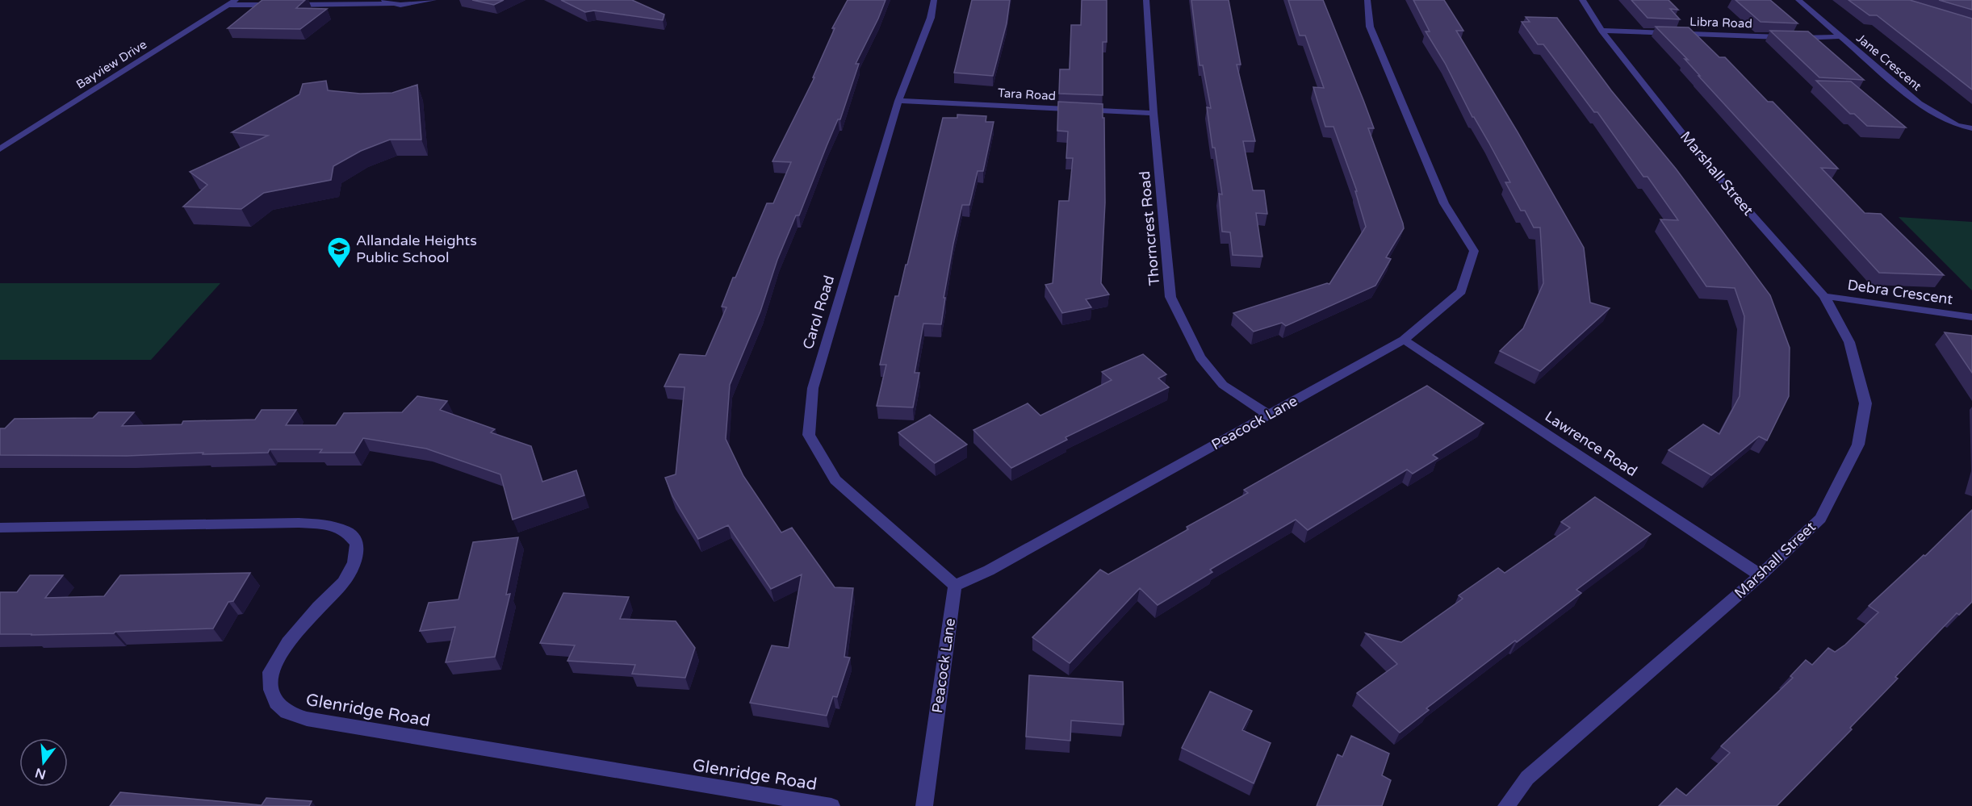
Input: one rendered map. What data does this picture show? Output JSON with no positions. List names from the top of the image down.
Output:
{
  "streets": {
    "street": [
      "Libra Road",
      "Jane Crescent",
      "Bayview Drive",
      "Tara Road",
      "Marshall Street",
      "Thorncrest Road",
      "Debra Crescent",
      "Carol Road",
      "Peacock Lane",
      "Lawrence Road",
      "Glenridge Road"
    ]
  },
  "crossings": [
    ["Libra Road", "Jane Crescent"],
    ["Libra Road", "Marshall Street"],
    ["Tara Road", "Thorncrest Road"],
    ["Tara Road", "Carol Road"],
    ["Marshall Street", "Debra Crescent"],
    ["Marshall Street", "Lawrence Road"],
    ["Thorncrest Road", "Peacock Lane"],
    ["Carol Road", "Peacock Lane"],
    ["Peacock Lane", "Lawrence Road"]
  ],
  "places": {
    "school or university": ["Allandale Heights Public School"]
  },
  "north": "bottom"
}
